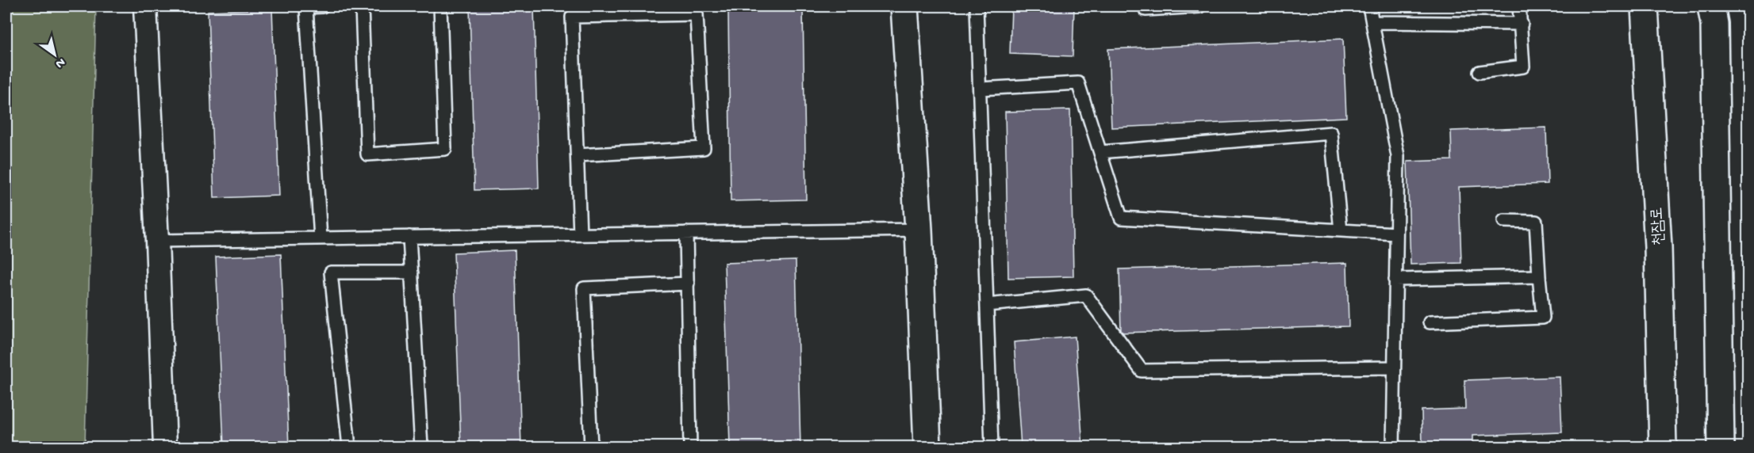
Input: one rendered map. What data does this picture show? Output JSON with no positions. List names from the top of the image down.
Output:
{
  "streets": {
    "street": ["천잠로"]
  },
  "north": "bottom right"
}
